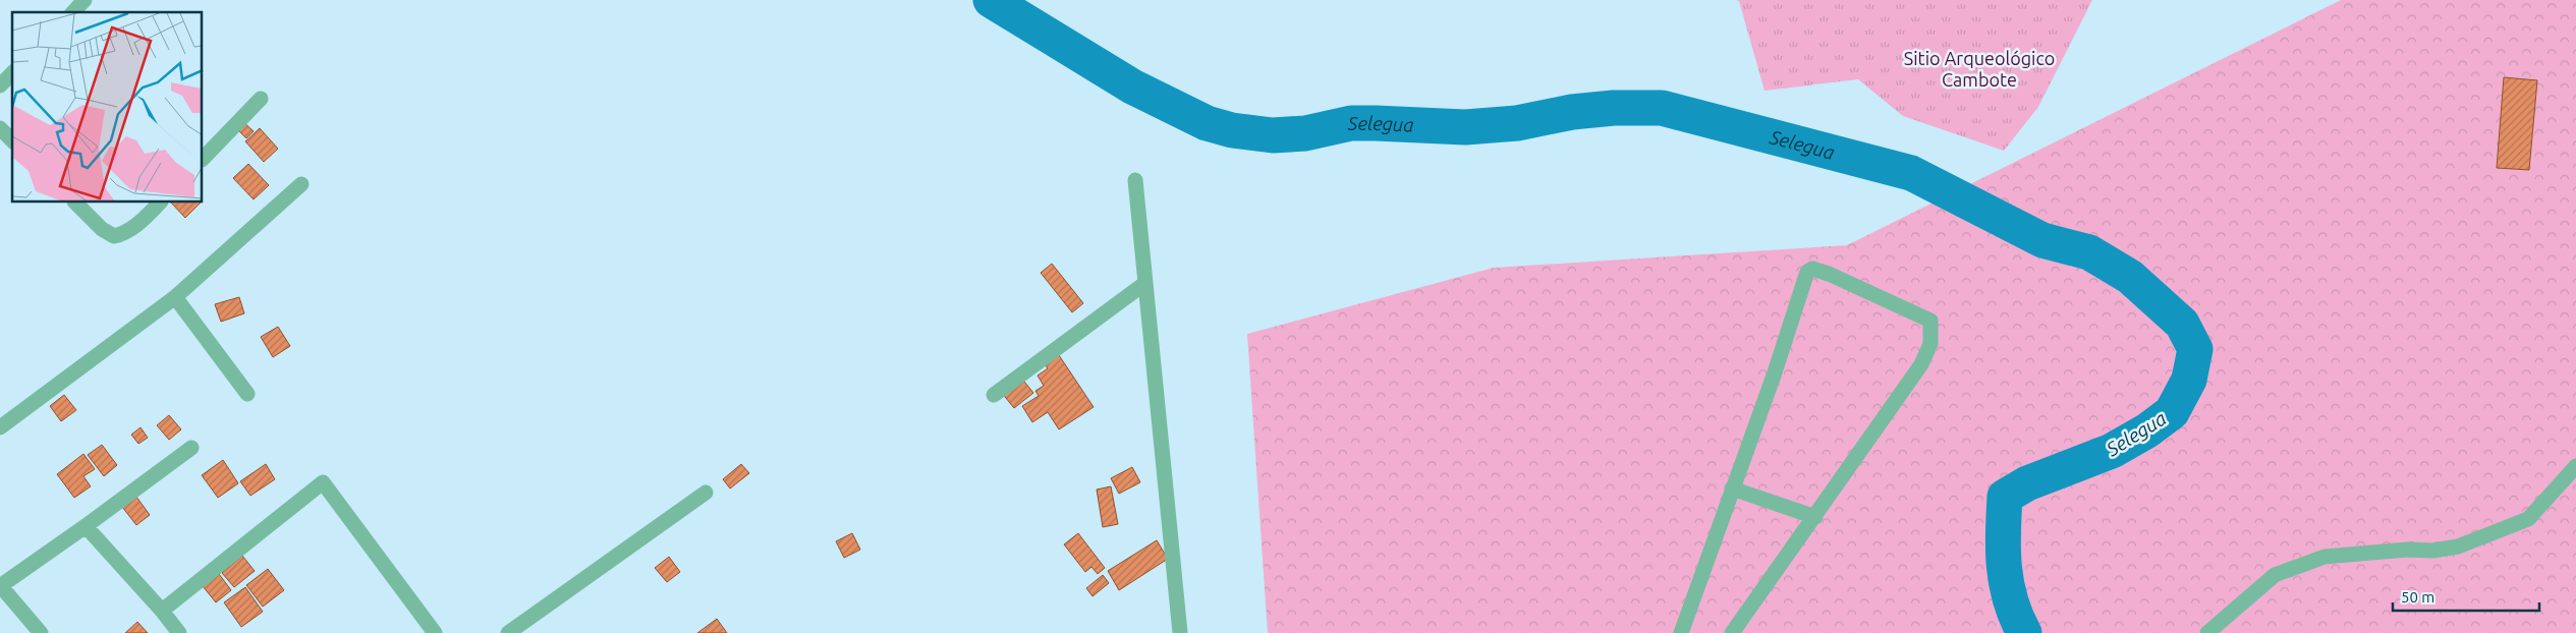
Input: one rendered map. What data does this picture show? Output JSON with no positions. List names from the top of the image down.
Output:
{
  "water": ["Selegua"],
  "parks": ["Sitio Arqueológico Cambote"],
  "scale_bar": "50 m"
}
